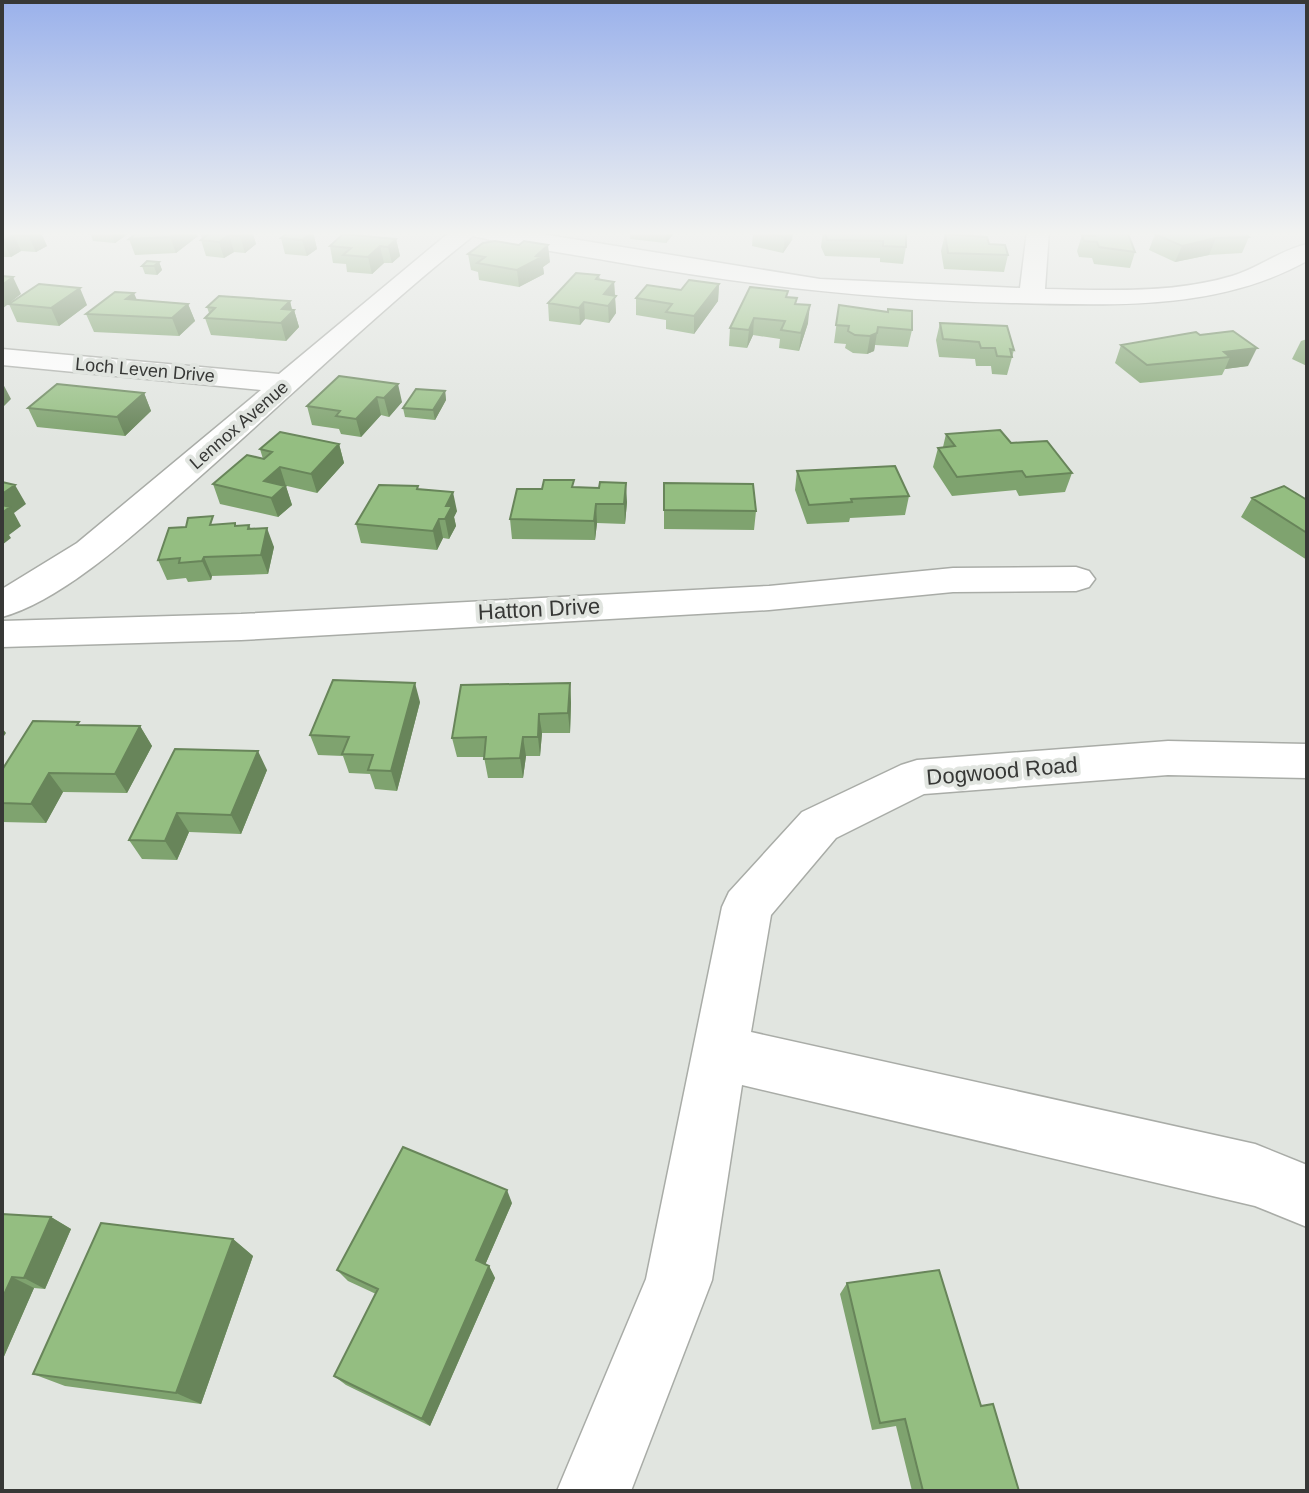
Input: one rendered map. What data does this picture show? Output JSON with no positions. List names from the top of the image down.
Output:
{
  "streets": {
    "street": [
      "Loch Leven Drive",
      "Lennox Avenue",
      "Hatton Drive",
      "Dogwood Road"
    ]
  },
  "crossings": [
    ["Loch Leven Drive", "Lennox Avenue"]
  ]
}
